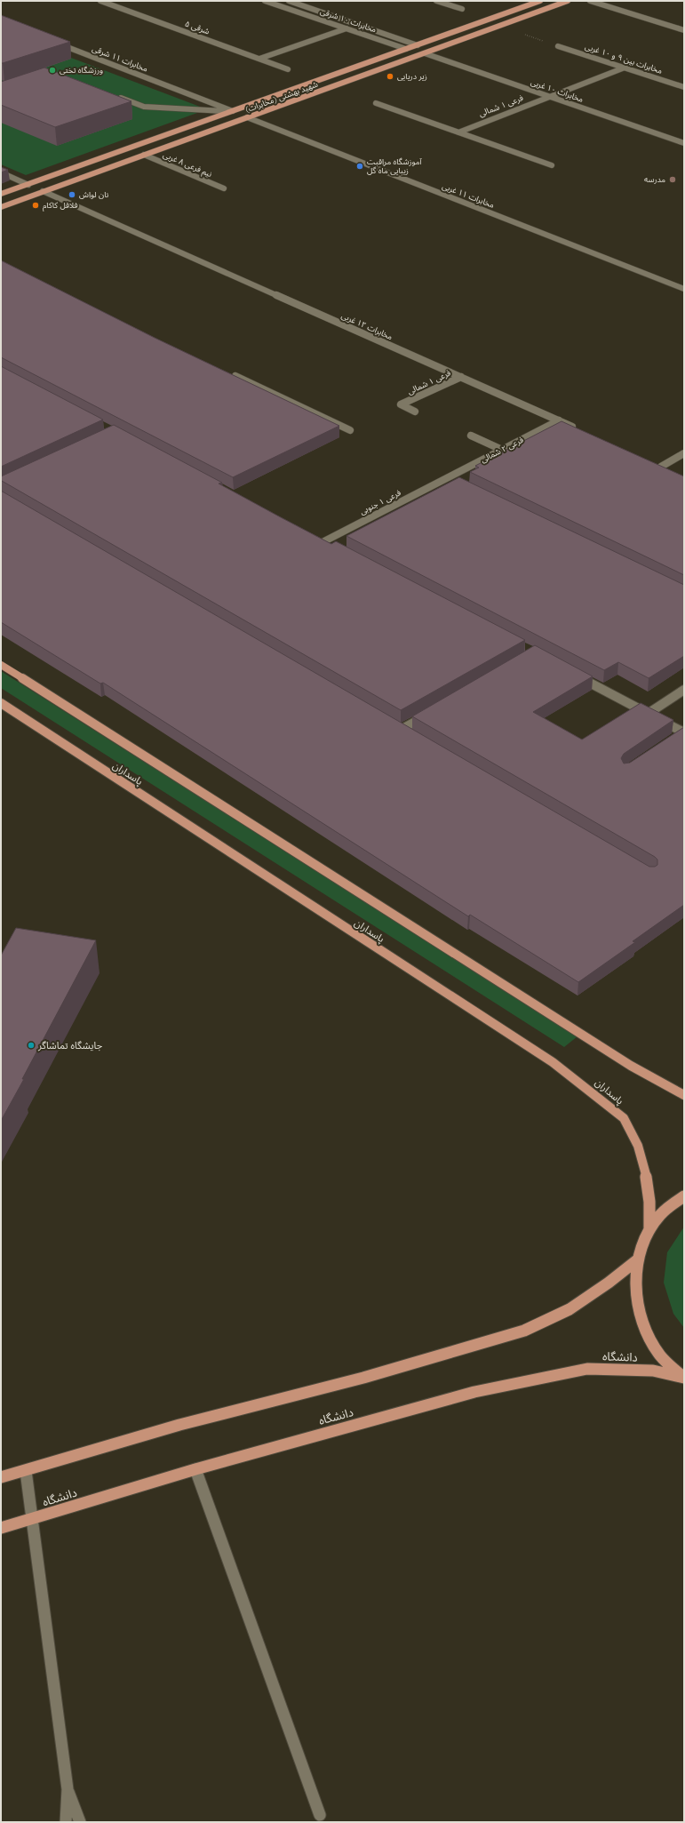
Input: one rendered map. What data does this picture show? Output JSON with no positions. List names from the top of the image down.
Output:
{
  "streets": {
    "main road": ["شهید بهشتی (مخابرات)", "پاسداران", "دانشگاه"],
    "street": [
      "مخابرات ۱۰ شرقی",
      "شرقی ۵",
      "مخابرات ۱۱ شرقی",
      "مخابرات بین ۹ و ۱۰ غربی",
      "مخابرات ۱۰ غربی",
      "فرعی ۱ شمالی",
      "نیم فرعی ۸ غربی",
      "مخابرات ۱۱ غربی",
      "مخابرات ۱۲ غربی",
      "فرعی ۲ شمالی",
      "فرعی ۱ جنوبی"
    ]
  },
  "crossings": [
    ["مخابرات ۱۰ شرقی", "شهید بهشتی (مخابرات)"],
    ["مخابرات ۱۱ شرقی", "شهید بهشتی (مخابرات)"],
    ["مخابرات ۱۰ غربی", "شهید بهشتی (مخابرات)"],
    ["مخابرات ۱۰ غربی", "فرعی ۱ شمالی"],
    ["شهید بهشتی (مخابرات)", "نیم فرعی ۸ غربی"],
    ["شهید بهشتی (مخابرات)", "مخابرات ۱۱ غربی"],
    ["شهید بهشتی (مخابرات)", "مخابرات ۱۲ غربی"],
    ["فرعی ۱ شمالی", "مخابرات ۱۲ غربی"],
    ["مخابرات ۱۲ غربی", "فرعی ۲ شمالی"],
    ["فرعی ۲ شمالی", "فرعی ۱ جنوبی"]
  ],
  "places": [
    "ورزشگاه تختی",
    "زیر دریایی",
    "آموزشگاه مراقبت زیبایی ماه گل",
    "مدرسه",
    "نان لواش",
    "فلافل کاکام",
    "جایشگاه تماشاگر"
  ]
}
